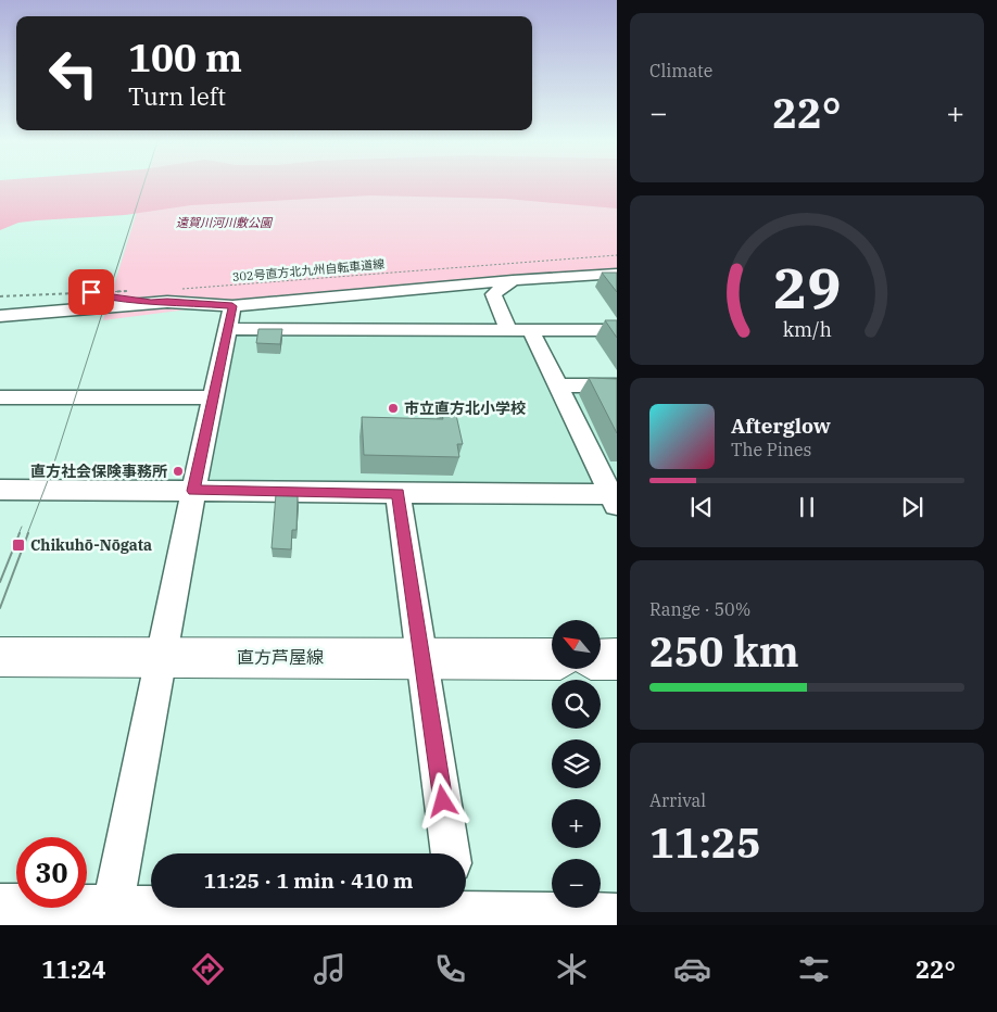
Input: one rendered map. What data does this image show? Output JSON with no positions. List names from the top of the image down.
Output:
{
  "streets": {
    "main road": ["直方芦屋線"],
    "path": ["302号直方北九州自転車道線"]
  },
  "parks": ["遠賀川河川敷公園"],
  "places": {
    "other": ["市立直方北小学校", "直方社会保険事務所"],
    "transit": ["Chikuhō-Nōgata"]
  },
  "north": "top left",
  "page": {
    "tile": [
      "Climate",
      ["Range · 50%", "250 km"],
      ["Arrival", "11:25"]
    ],
    "turn": ["100 m", "Turn left"],
    "heat": ["−", "22°", "+"],
    "song": ["Afterglow", "The Pines"],
    "map_buttons": ["+", "−"],
    "limit": "30",
    "trip": "11:25 · 1 min · 410 m",
    "tabs": ["11:24", "22°"],
    "gauge": ["29", "km/h"]
  }
}
